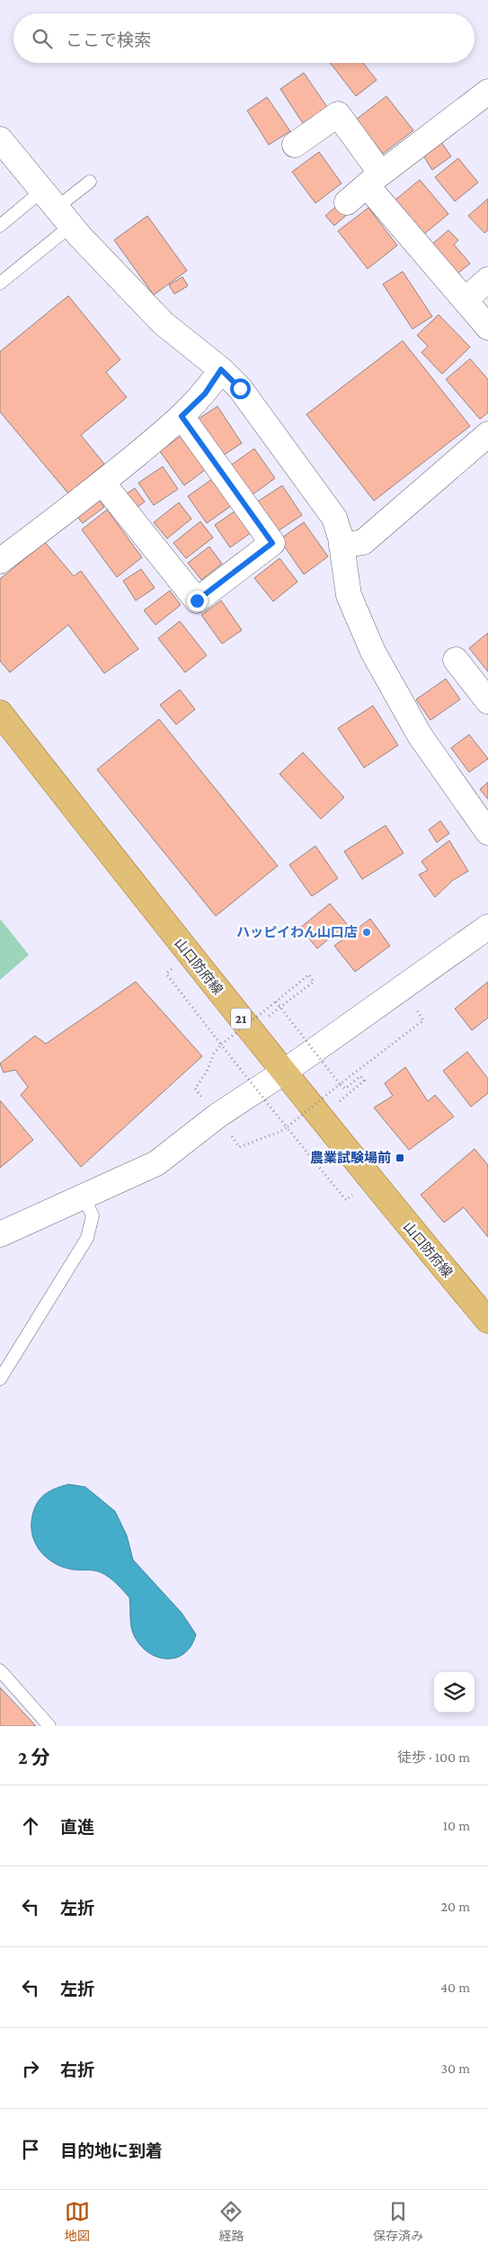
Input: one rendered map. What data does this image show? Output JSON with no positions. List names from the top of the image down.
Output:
{
  "streets": {
    "main road": ["山口防府線", "21"]
  },
  "places": {
    "other": ["ハッピイわん山口店"],
    "transit": ["農業試験場前"]
  },
  "page": {
    "search": "ここで検索",
    "heading": ["2 分", "徒歩 · 100 m"],
    "list": [
      ["直進", "10 m"],
      ["左折", "20 m"],
      ["左折", "40 m"],
      ["右折", "30 m"],
      "目的地に到着"
    ],
    "nav": ["地図", "経路", "保存済み"]
  }
}
